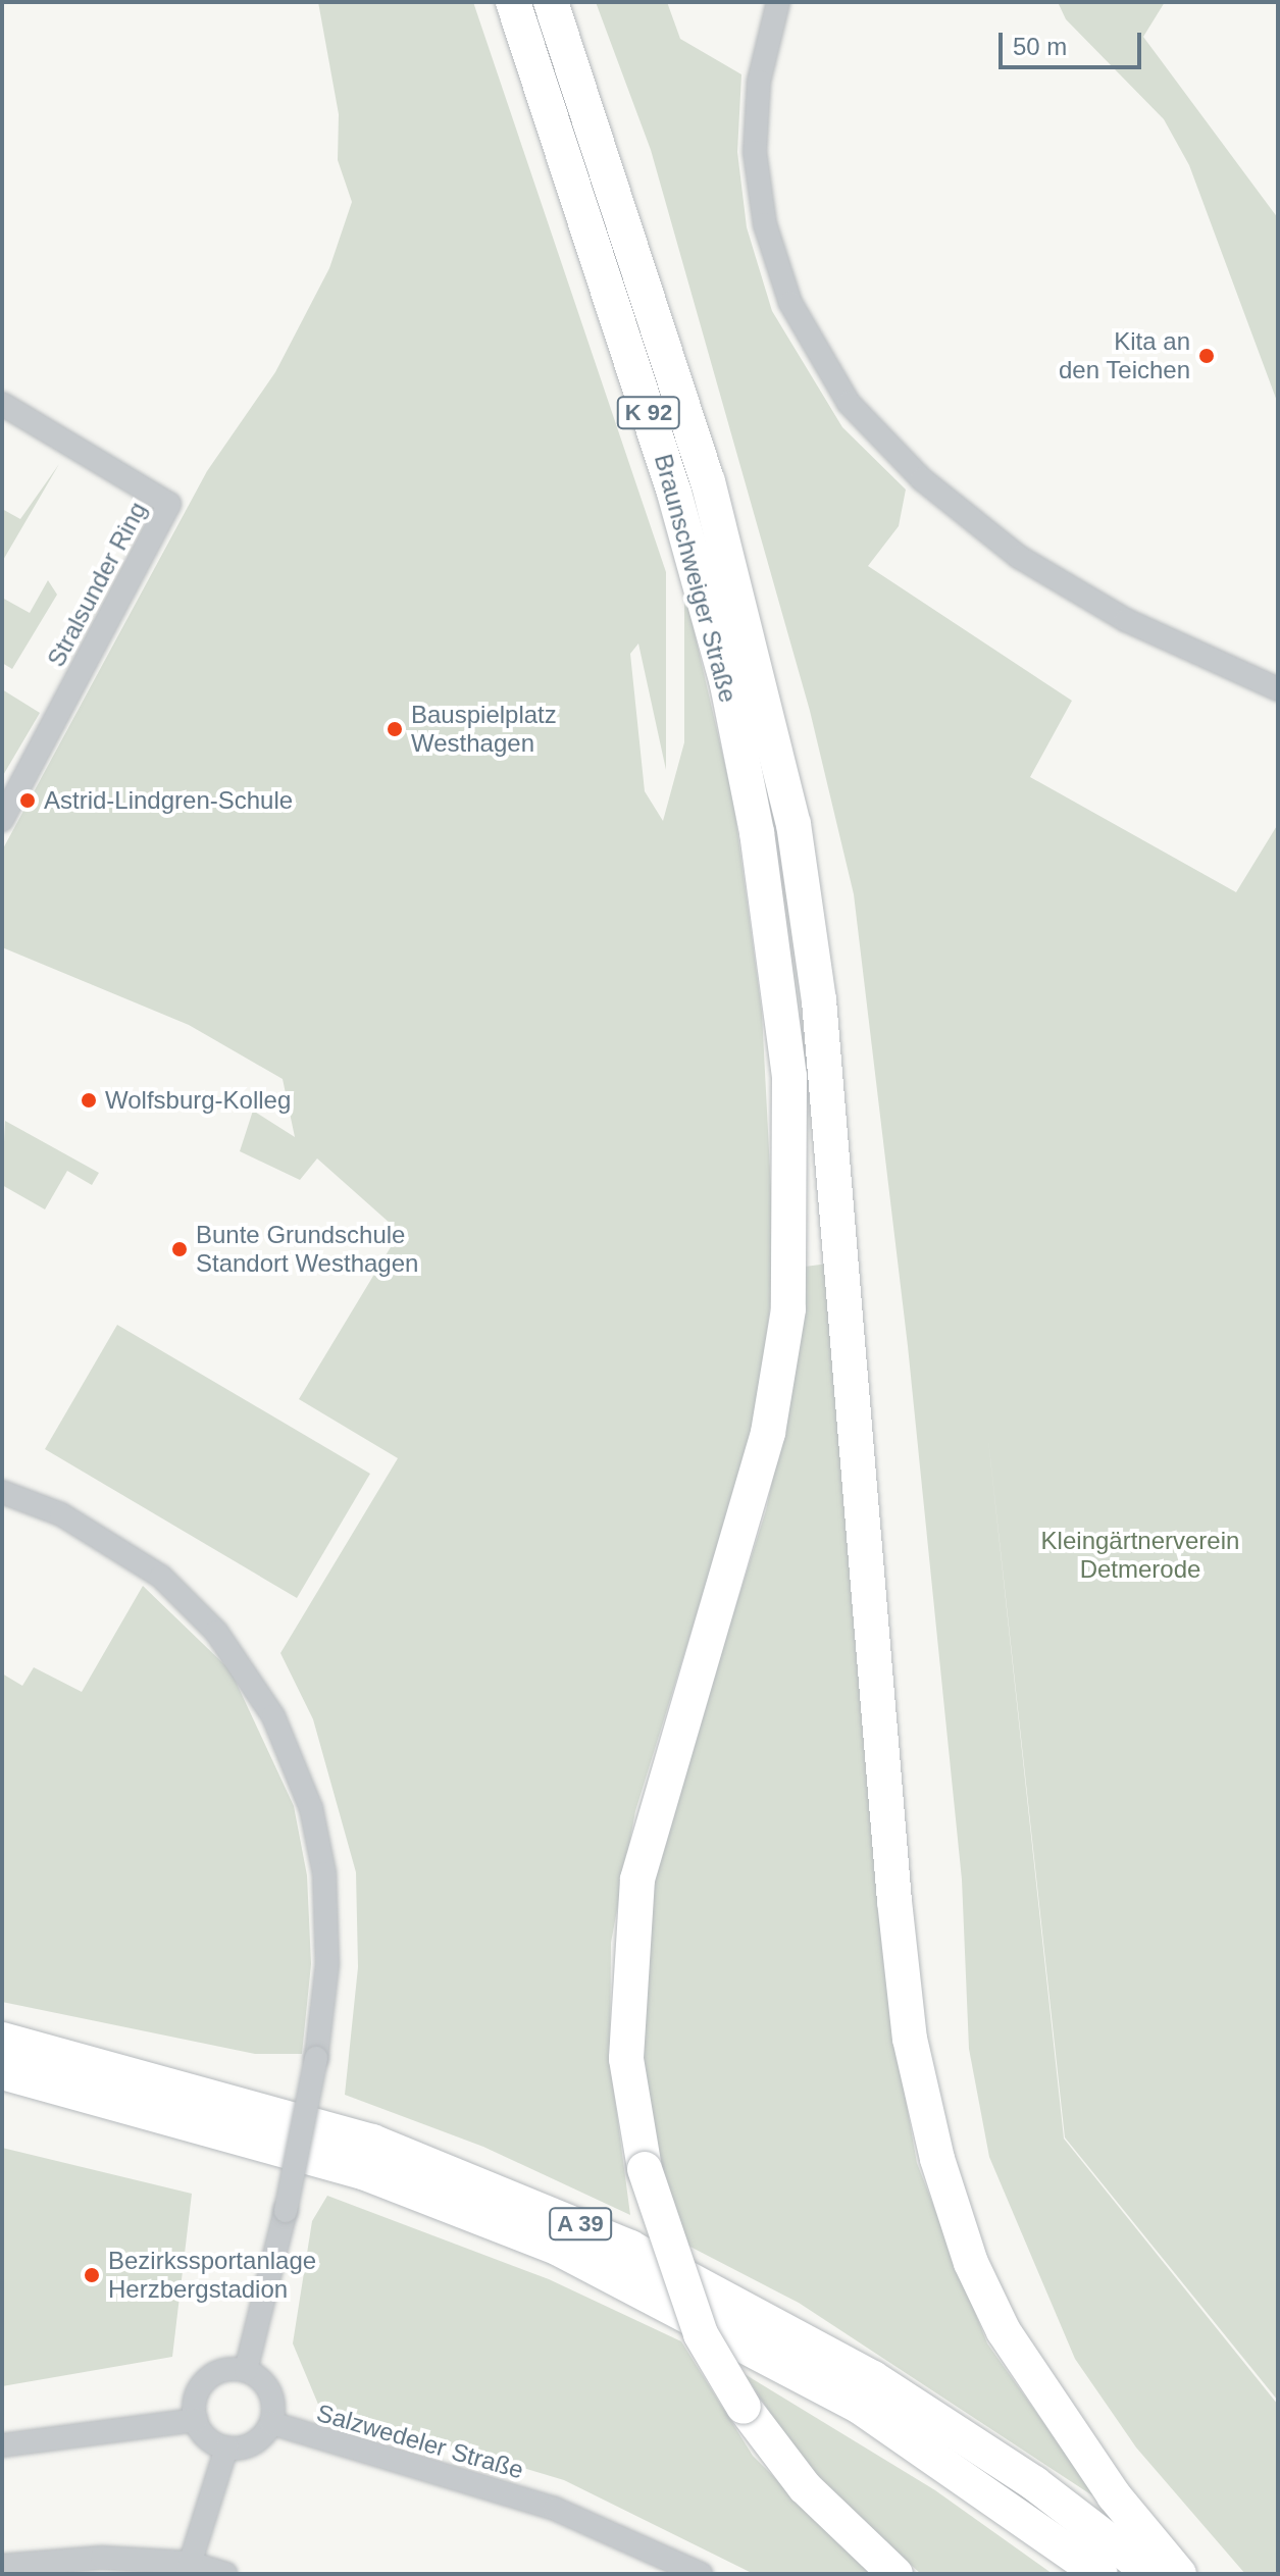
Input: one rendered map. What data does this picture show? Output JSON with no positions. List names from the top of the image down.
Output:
{
  "streets": {
    "highway": ["K 92", "Braunschweiger Straße", "A 39"],
    "street": ["Stralsunder Ring", "Salzwedeler Straße"]
  },
  "parks": ["Kleingärtnerverein Detmerode"],
  "places": [
    "Kita an den Teichen",
    "Bauspielplatz Westhagen",
    "Astrid-Lindgren-Schule",
    "Wolfsburg-Kolleg",
    "Bunte Grundschule Standort Westhagen",
    "Bezirkssportanlage Herzbergstadion"
  ],
  "scale_bar": "50 m"
}
